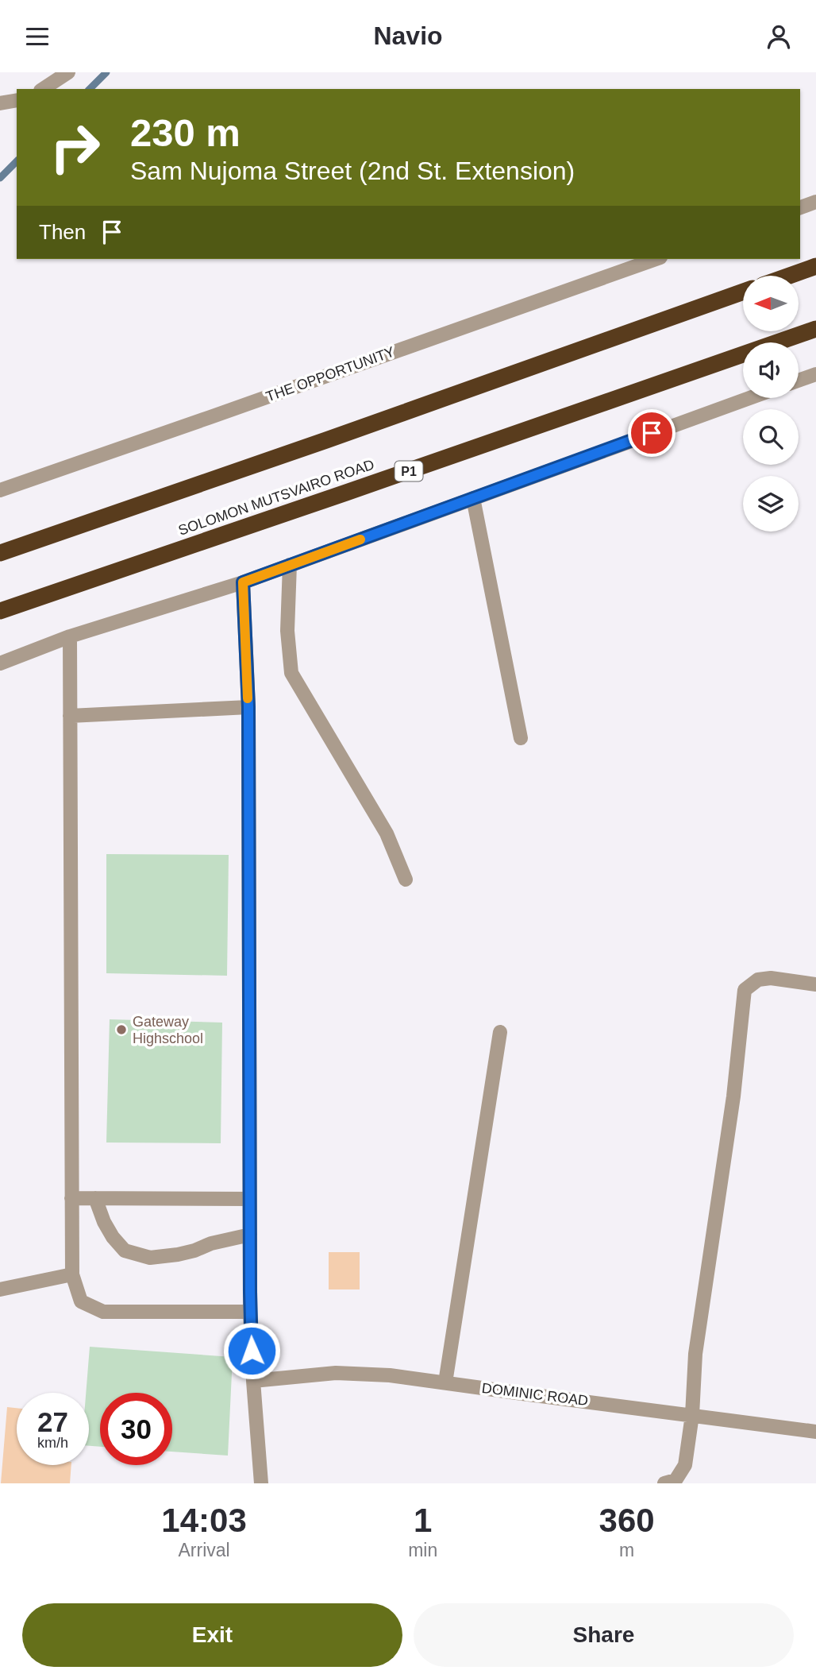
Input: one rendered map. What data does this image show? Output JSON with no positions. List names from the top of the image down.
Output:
{
  "streets": {
    "highway": ["P1", "SOLOMON MUTSVAIRO ROAD"],
    "street": ["THE OPPORTUNITY", "DOMINIC ROAD"]
  },
  "places": ["Gateway Highschool"],
  "north": "left",
  "page": {
    "header": "Navio",
    "turn": ["230 m", "Sam Nujoma Street (2nd St. Extension)"],
    "then": "Then",
    "speed": "27 km/h",
    "limit": "30",
    "eta": [
      "14:03",
      "Arrival",
      "1",
      "min",
      "360",
      "m"
    ],
    "buttons": ["Exit", "Share"]
  }
}
